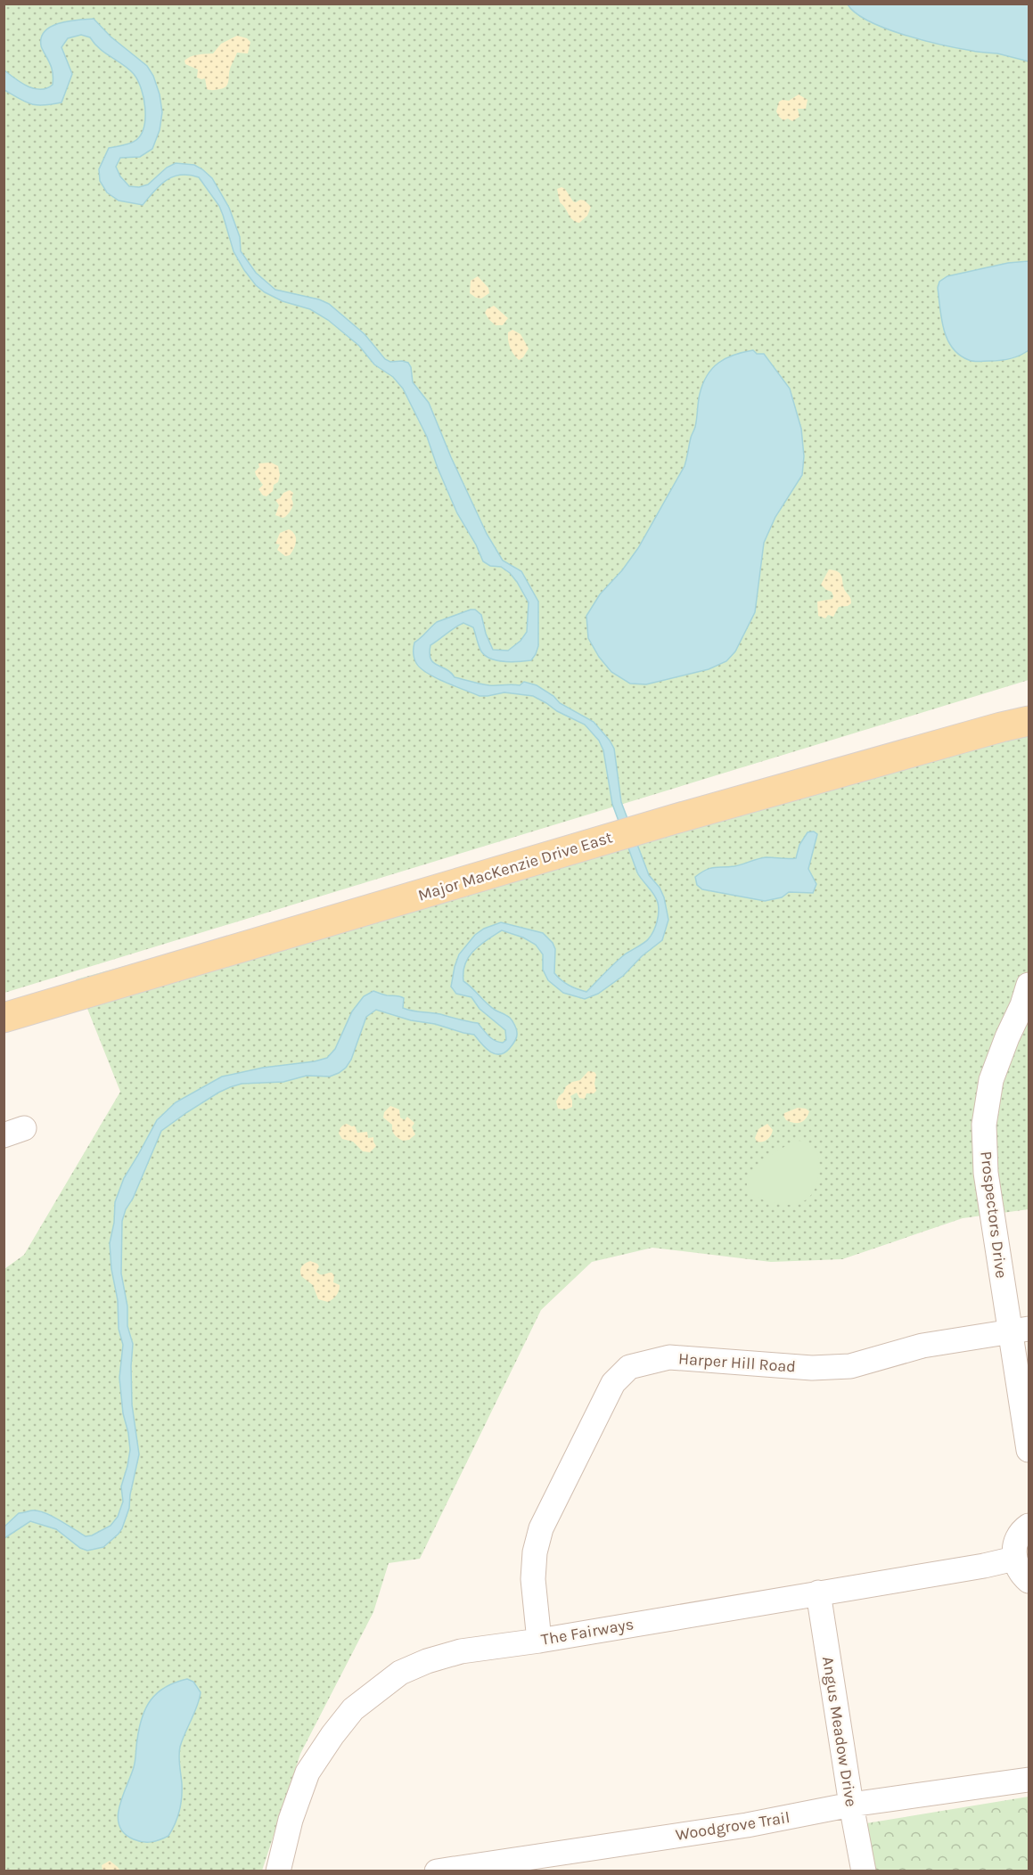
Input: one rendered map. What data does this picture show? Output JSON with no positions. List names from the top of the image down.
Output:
{
  "streets": {
    "main road": ["Major MacKenzie Drive East"],
    "street": [
      "Prospectors Drive",
      "Harper Hill Road",
      "The Fairways",
      "Angus Meadow Drive",
      "Woodgrove Trail"
    ]
  },
  "crossings": [
    ["Prospectors Drive", "Harper Hill Road"],
    ["Harper Hill Road", "The Fairways"],
    ["The Fairways", "Angus Meadow Drive"],
    ["Angus Meadow Drive", "Woodgrove Trail"]
  ]
}
